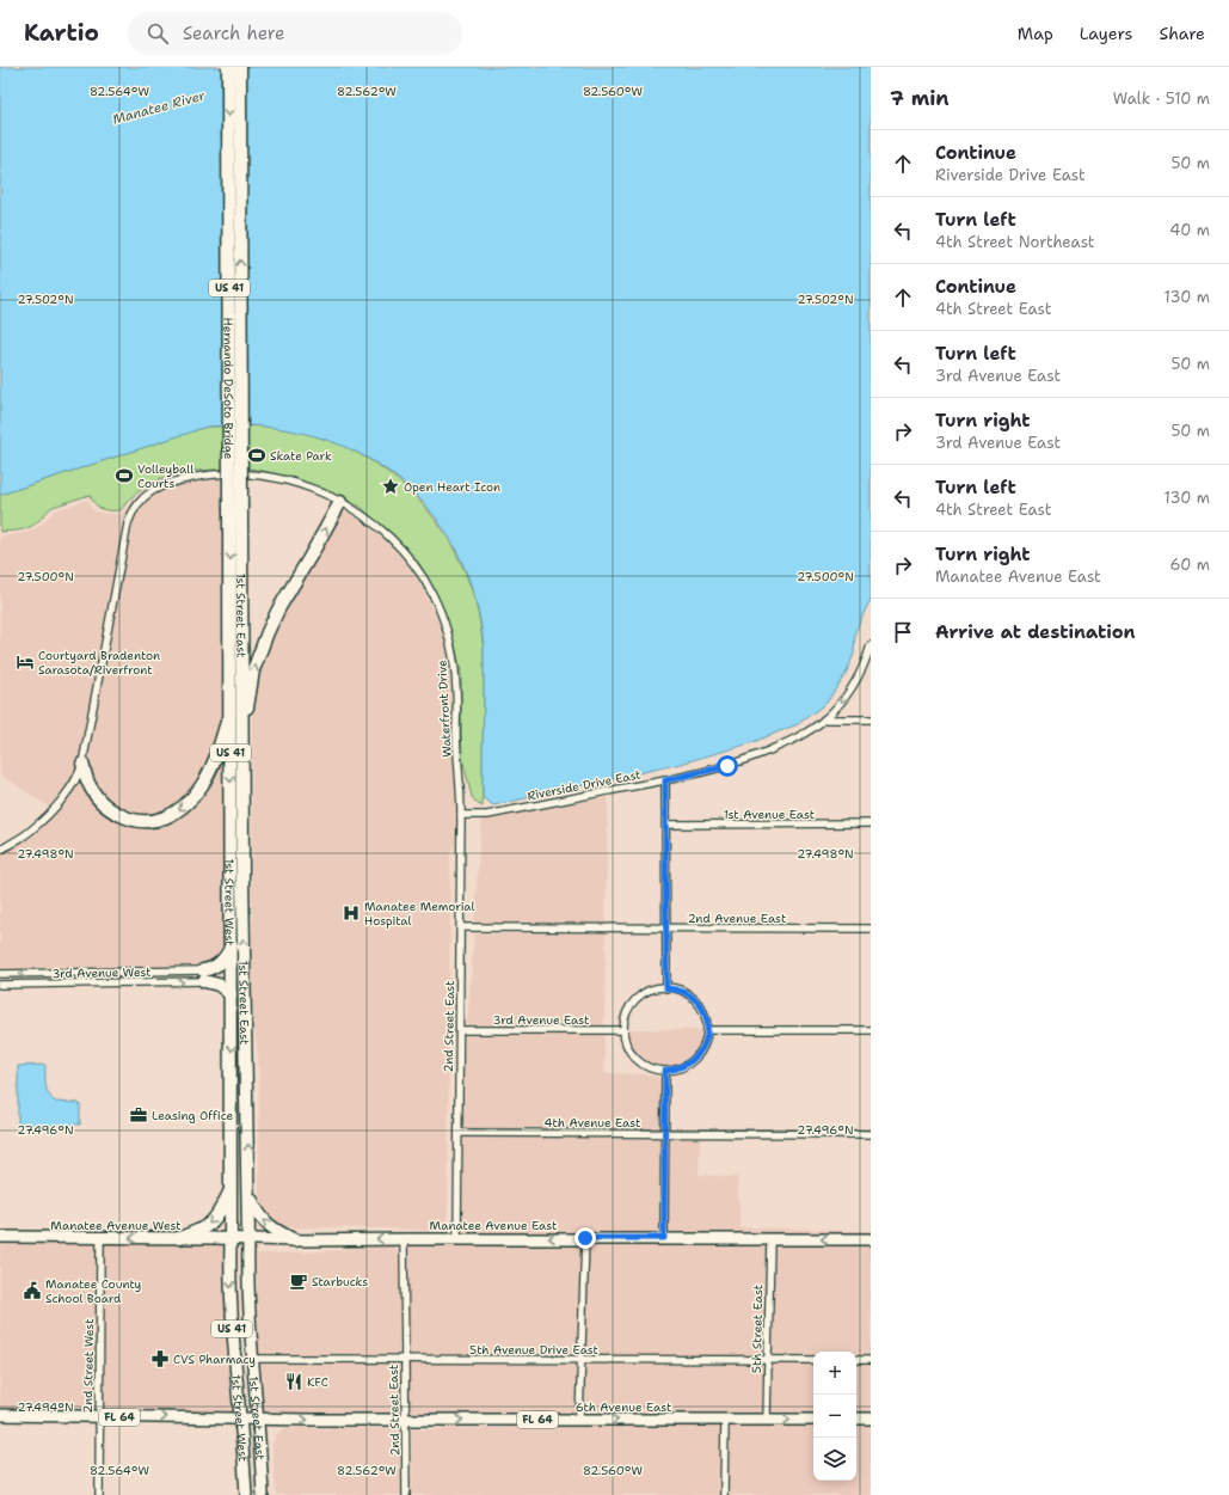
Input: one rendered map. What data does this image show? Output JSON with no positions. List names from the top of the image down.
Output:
{
  "streets": {
    "highway": [
      "US 41",
      "Hernando DeSoto Bridge",
      "1st Street East",
      "1st Street West"
    ],
    "main road": [
      "Manatee Avenue West",
      "Manatee Avenue East",
      "6th Avenue East",
      "FL 64"
    ],
    "street": [
      "Waterfront Drive",
      "Riverside Drive East",
      "1st Avenue East",
      "2nd Avenue East",
      "3rd Avenue West",
      "3rd Avenue East",
      "2nd Street East",
      "4th Avenue East",
      "5th Street East",
      "5th Avenue Drive East",
      "2nd Street West"
    ]
  },
  "crossings": [
    ["Hernando DeSoto Bridge", "1st Street East"],
    ["Hernando DeSoto Bridge", "1st Street West"],
    ["1st Street East", "1st Street West"],
    ["1st Street East", "Manatee Avenue East"],
    ["1st Street East", "5th Avenue Drive East"],
    ["1st Street East", "6th Avenue East"],
    ["1st Street East", "FL 64"],
    ["Waterfront Drive", "Riverside Drive East"],
    ["Waterfront Drive", "2nd Street East"],
    ["Riverside Drive East", "2nd Street East"],
    ["1st Street West", "Manatee Avenue West"],
    ["1st Street West", "Manatee Avenue East"],
    ["1st Street West", "FL 64"],
    ["2nd Avenue East", "2nd Street East"],
    ["3rd Avenue East", "2nd Street East"],
    ["2nd Street East", "4th Avenue East"],
    ["2nd Street East", "Manatee Avenue East"],
    ["2nd Street East", "5th Avenue Drive East"],
    ["2nd Street East", "6th Avenue East"],
    ["Manatee Avenue West", "Manatee Avenue East"],
    ["Manatee Avenue West", "2nd Street West"],
    ["Manatee Avenue East", "5th Street East"],
    ["5th Street East", "5th Avenue Drive East"],
    ["5th Street East", "6th Avenue East"],
    ["2nd Street West", "FL 64"],
    ["6th Avenue East", "FL 64"]
  ],
  "one_way": ["1st Street East", "Manatee Avenue East", "6th Avenue East"],
  "water": ["Manatee River"],
  "places": {
    "sports": ["Skate Park", "Volleyball Courts"],
    "place": ["Open Heart Icon"],
    "hotel": ["Courtyard Bradenton Sarasota/Riverfront"],
    "hospital": ["Manatee Memorial Hospital"],
    "office": ["Leasing Office"],
    "cafe": ["Starbucks"],
    "public building": ["Manatee County School Board"],
    "pharmacy": ["CVS Pharmacy"],
    "restaurant": ["KFC"]
  },
  "page": {
    "header": "Kartio",
    "search": "Search here",
    "nav": ["Map", "Layers", "Share"],
    "heading": ["7 min", "Walk · 510 m"],
    "list": [
      ["Continue", "Riverside Drive East", "50 m"],
      ["Turn left", "4th Street Northeast", "40 m"],
      ["Continue", "4th Street East", "130 m"],
      ["Turn left", "3rd Avenue East", "50 m"],
      ["Turn right", "3rd Avenue East", "50 m"],
      ["Turn left", "4th Street East", "130 m"],
      ["Turn right", "Manatee Avenue East", "60 m"],
      "Arrive at destination"
    ],
    "map_buttons": ["+", "−"]
  },
  "coordinates": [
    "82.564°W",
    "82.562°W",
    "82.560°W",
    "27.502°N",
    "27.500°N",
    "27.498°N",
    "27.496°N",
    "27.494°N"
  ]
}
